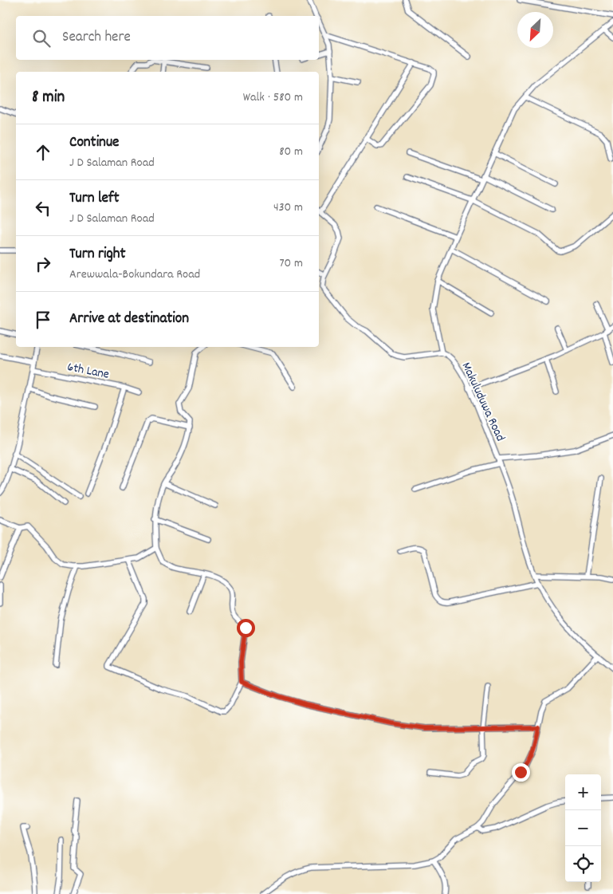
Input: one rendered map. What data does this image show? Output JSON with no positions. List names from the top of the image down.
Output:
{
  "streets": {
    "street": ["6th Lane", "Makuluduwa Road"]
  },
  "north": "bottom left",
  "page": {
    "search": "Search here",
    "heading": ["8 min", "Walk · 580 m"],
    "list": [
      ["Continue", "J D Salaman Road", "80 m"],
      ["Turn left", "J D Salaman Road", "430 m"],
      ["Turn right", "Arewwala-Bokundara Road", "70 m"],
      "Arrive at destination"
    ],
    "map_buttons": ["+", "−"]
  }
}
